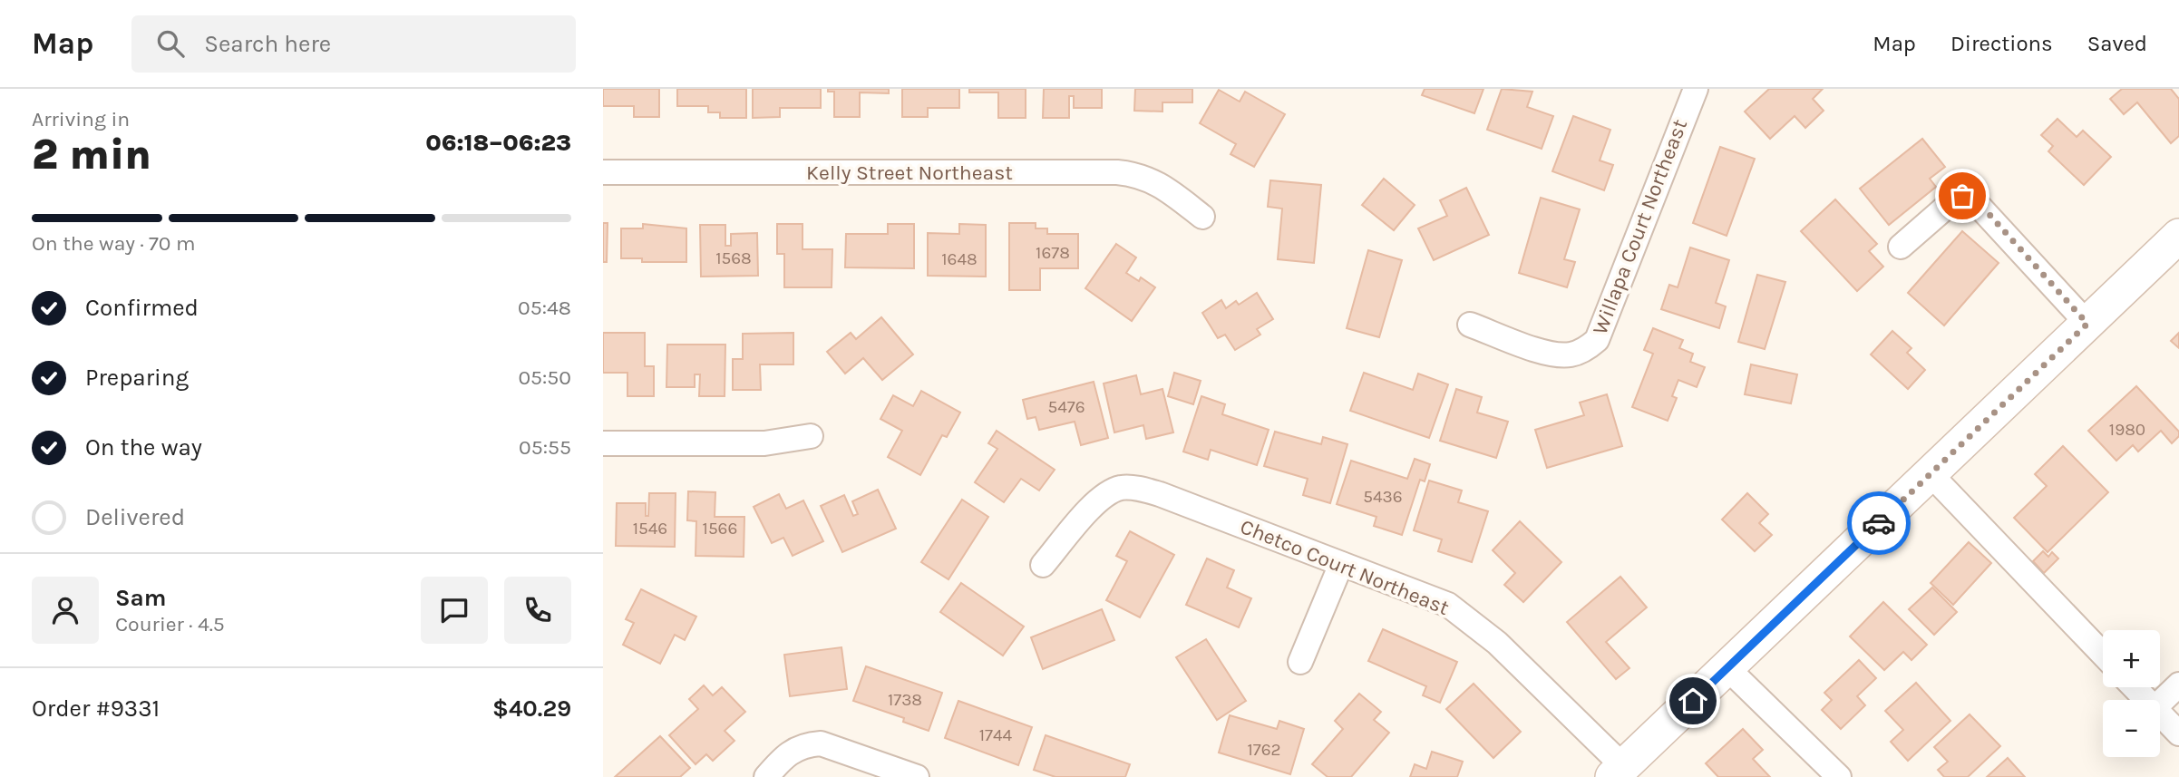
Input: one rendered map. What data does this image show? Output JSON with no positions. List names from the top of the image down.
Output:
{
  "streets": {
    "street": ["Kelly Street Northeast", "Willapa Court Northeast", "Chetco Court Northeast"]
  },
  "house_numbers": [
    "1678",
    "1568",
    "1648",
    "5476",
    "1980",
    "5436",
    "1546",
    "1566",
    "1738",
    "1744",
    "1762"
  ],
  "page": {
    "header": "Map",
    "search": "Search here",
    "nav": ["Map", "Directions", "Saved"],
    "heading": ["2 min", "Arriving in", "06:18–06:23"],
    "panel": [
      "Sam",
      "Courier · 4.5",
      "Order #9331",
      "$40.29"
    ],
    "bar": "On the way · 70 m",
    "list": [
      ["Confirmed", "05:48"],
      ["Preparing", "05:50"],
      ["On the way", "05:55"],
      "Delivered"
    ],
    "map_buttons": ["+", "−"]
  }
}
